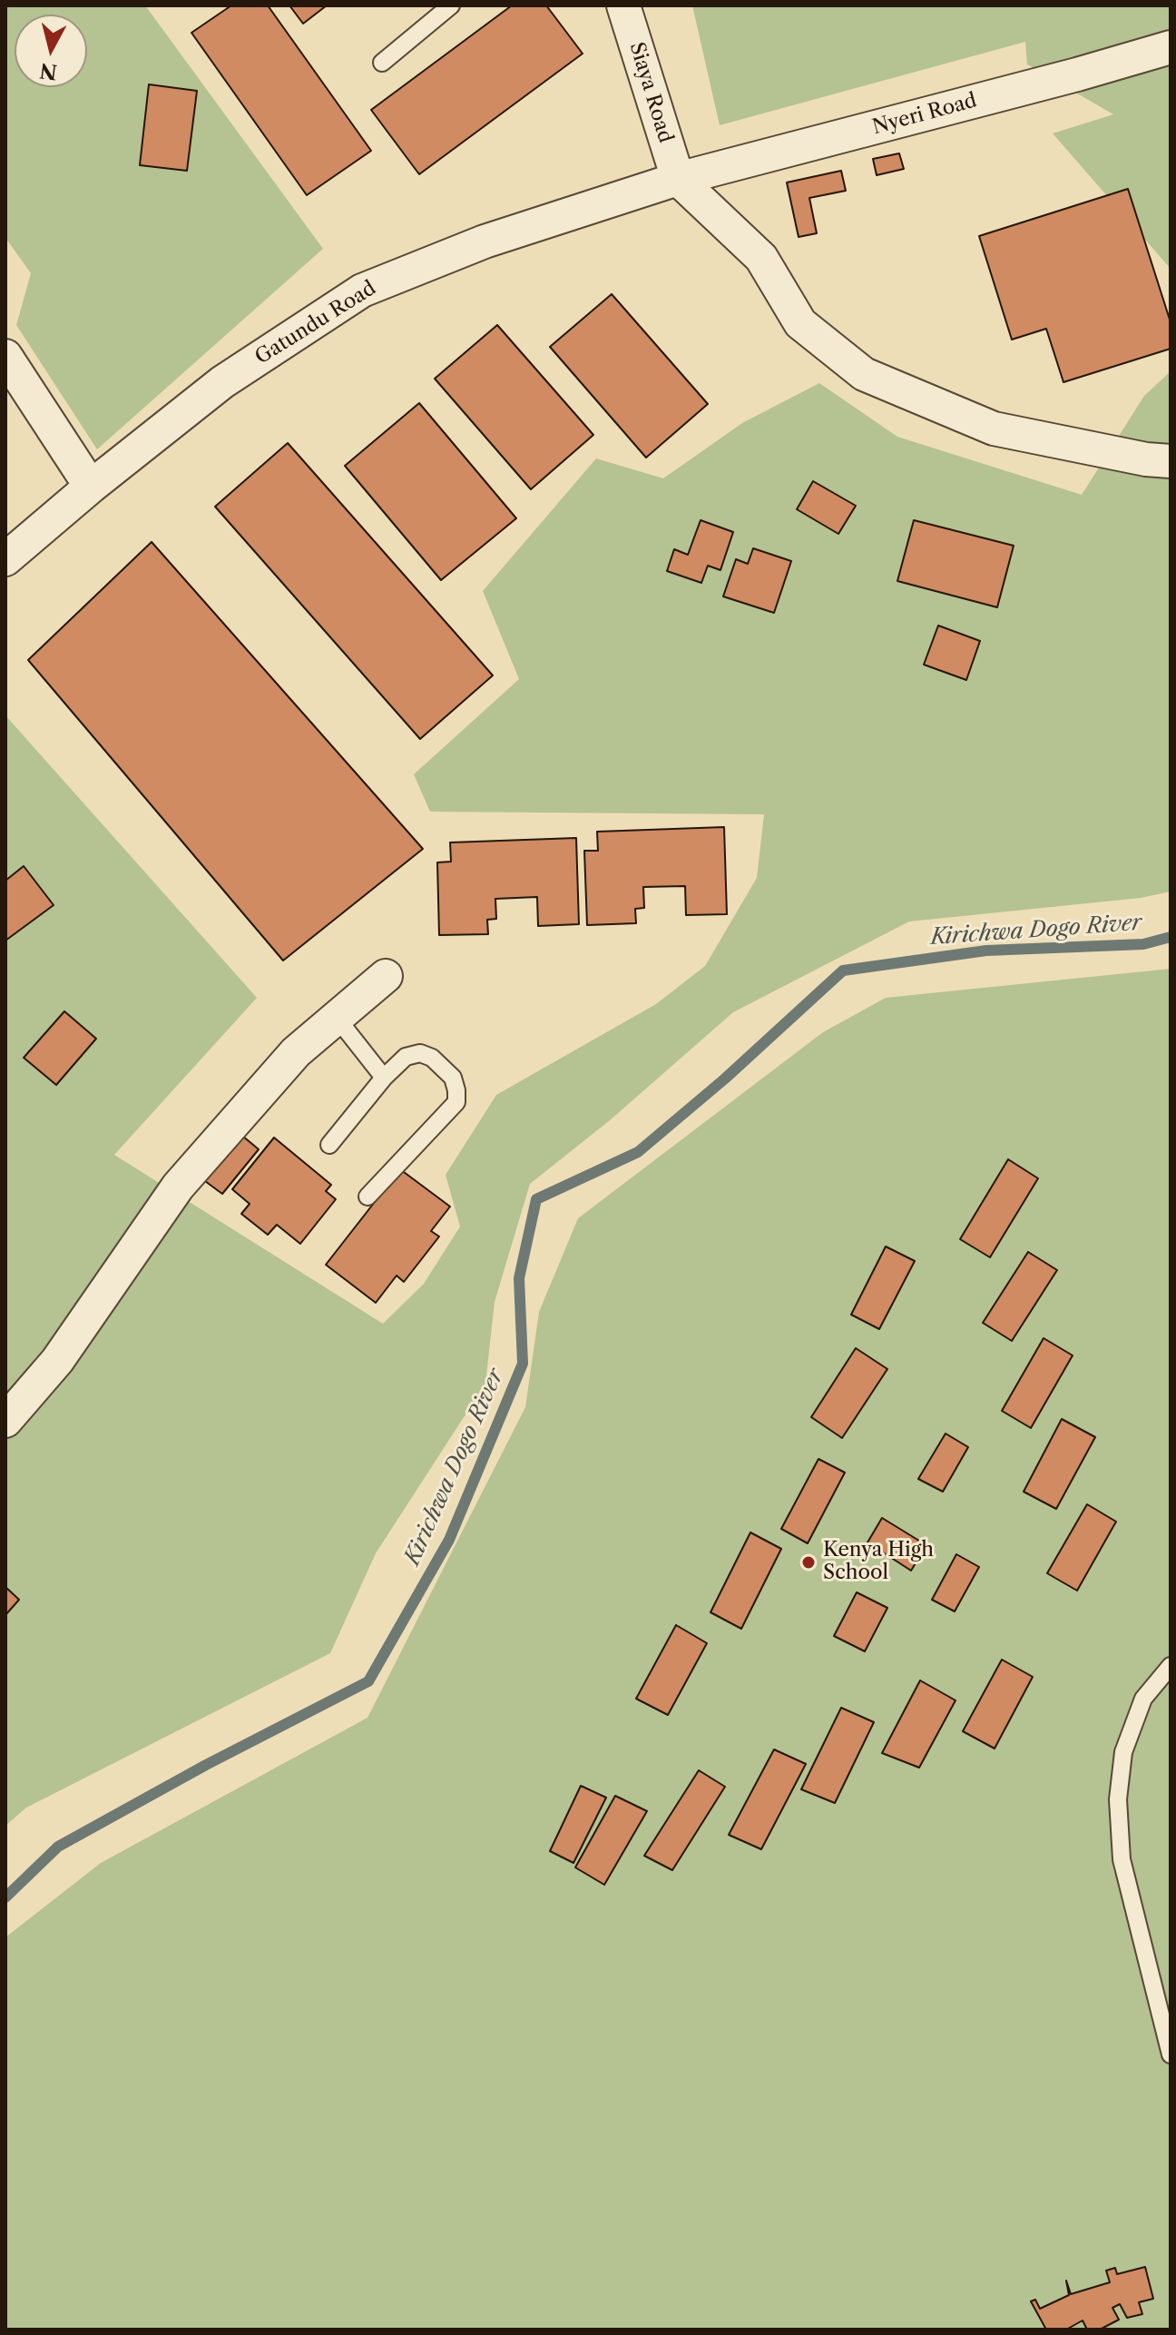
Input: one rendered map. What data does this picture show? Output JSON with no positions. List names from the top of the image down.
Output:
{
  "streets": {
    "street": ["Siaya Road", "Nyeri Road", "Gatundu Road"]
  },
  "crossings": [
    ["Siaya Road", "Nyeri Road"],
    ["Siaya Road", "Gatundu Road"],
    ["Nyeri Road", "Gatundu Road"]
  ],
  "water": ["Kirichwa Dogo River"],
  "places": ["Kenya High School"],
  "north": "bottom"
}
